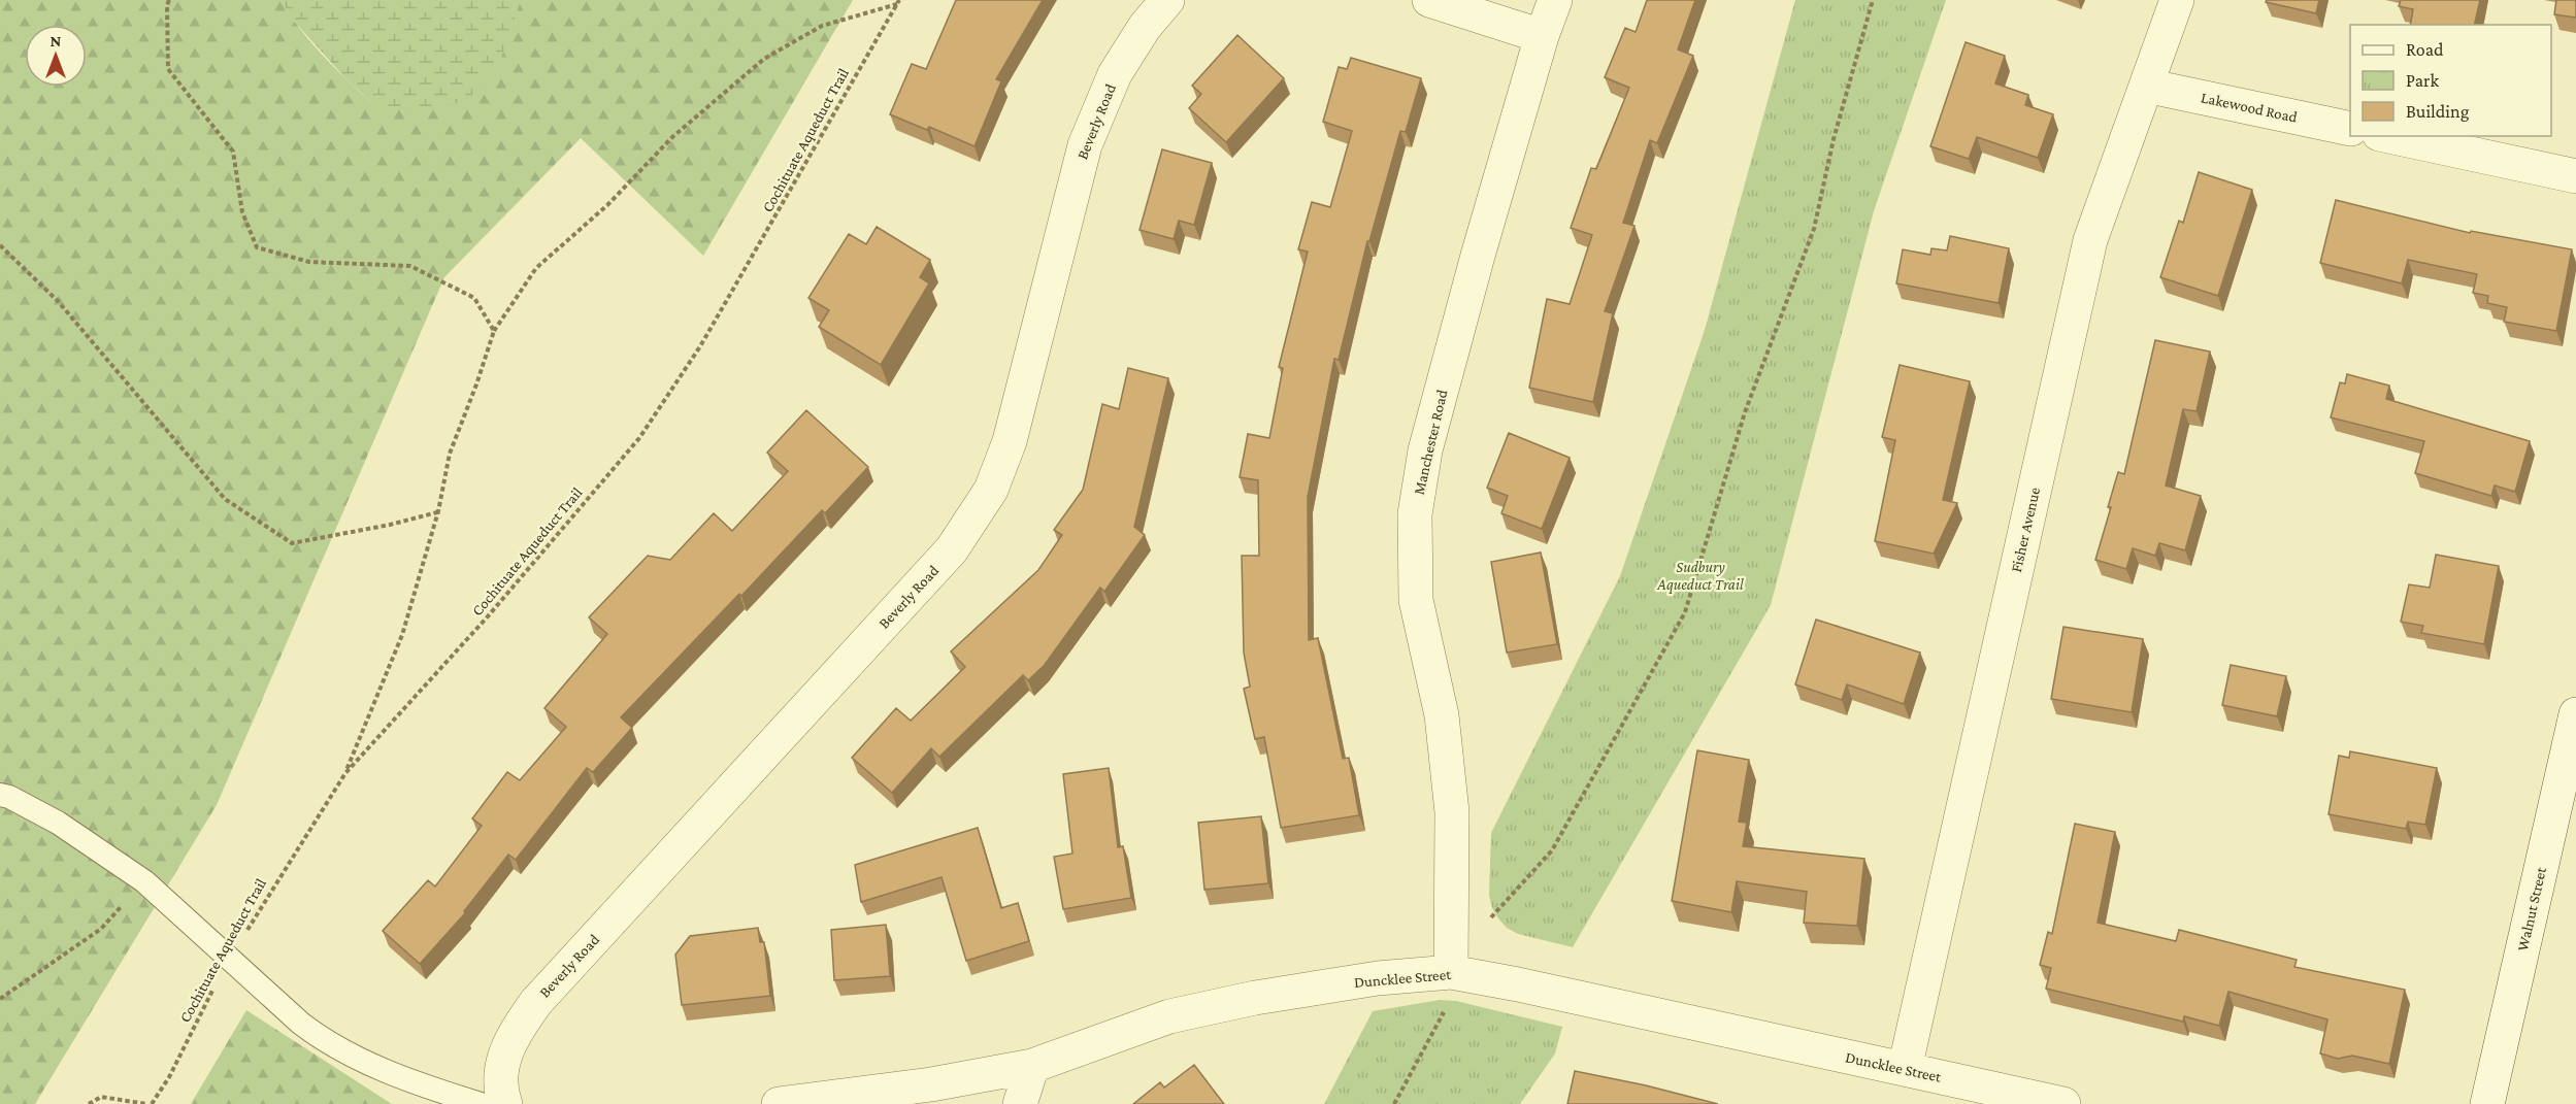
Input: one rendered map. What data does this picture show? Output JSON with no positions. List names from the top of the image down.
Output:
{
  "streets": {
    "street": [
      "Lakewood Road",
      "Beverly Road",
      "Manchester Road",
      "Fisher Avenue",
      "Walnut Street",
      "Duncklee Street"
    ],
    "path": ["Cochituate Aqueduct Trail"]
  },
  "crossings": [
    ["Lakewood Road", "Fisher Avenue"],
    ["Manchester Road", "Duncklee Street"],
    ["Fisher Avenue", "Duncklee Street"]
  ],
  "parks": ["Sudbury Aqueduct Trail"],
  "legend": ["Road", "Park", "Building"],
  "north": "top"
}
